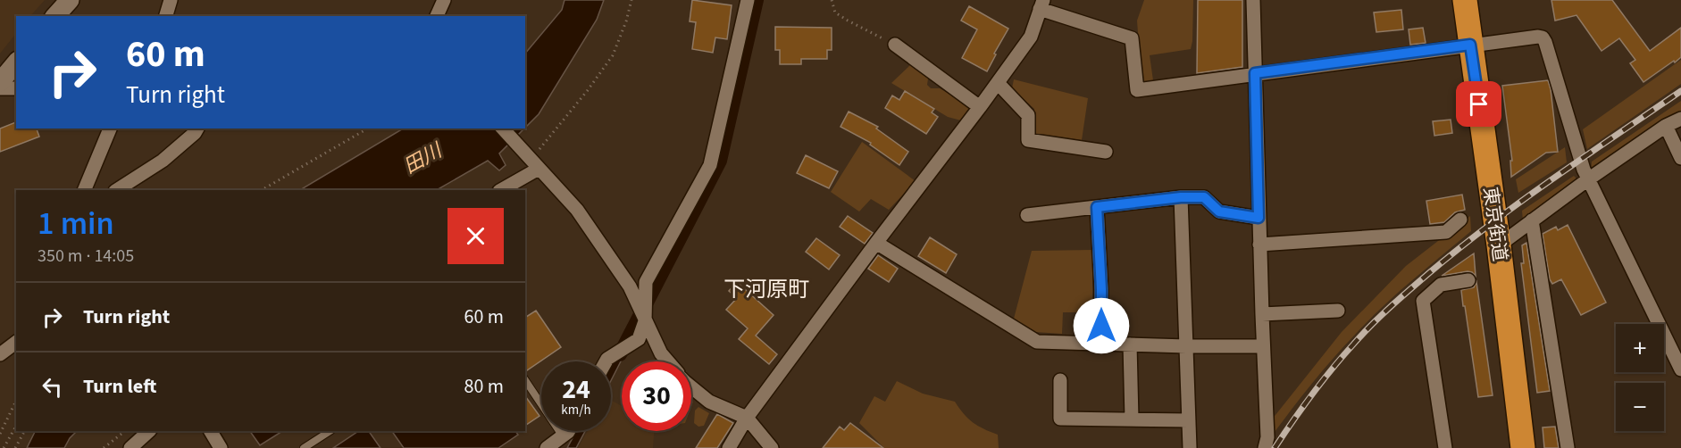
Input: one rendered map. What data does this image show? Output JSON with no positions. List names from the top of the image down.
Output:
{
  "streets": {
    "highway": ["東京街道"]
  },
  "districts": ["下河原町"],
  "water": ["田川"],
  "page": {
    "turn": ["60 m", "Turn right"],
    "heading": ["1 min", "350 m · 14:05"],
    "list": [
      {
        "name": "Turn right",
        "value": "60 m"
      },
      {
        "name": "Turn left",
        "value": "80 m"
      }
    ],
    "map_buttons": ["+", "−"],
    "speed": "24 km/h",
    "limit": "30"
  }
}
